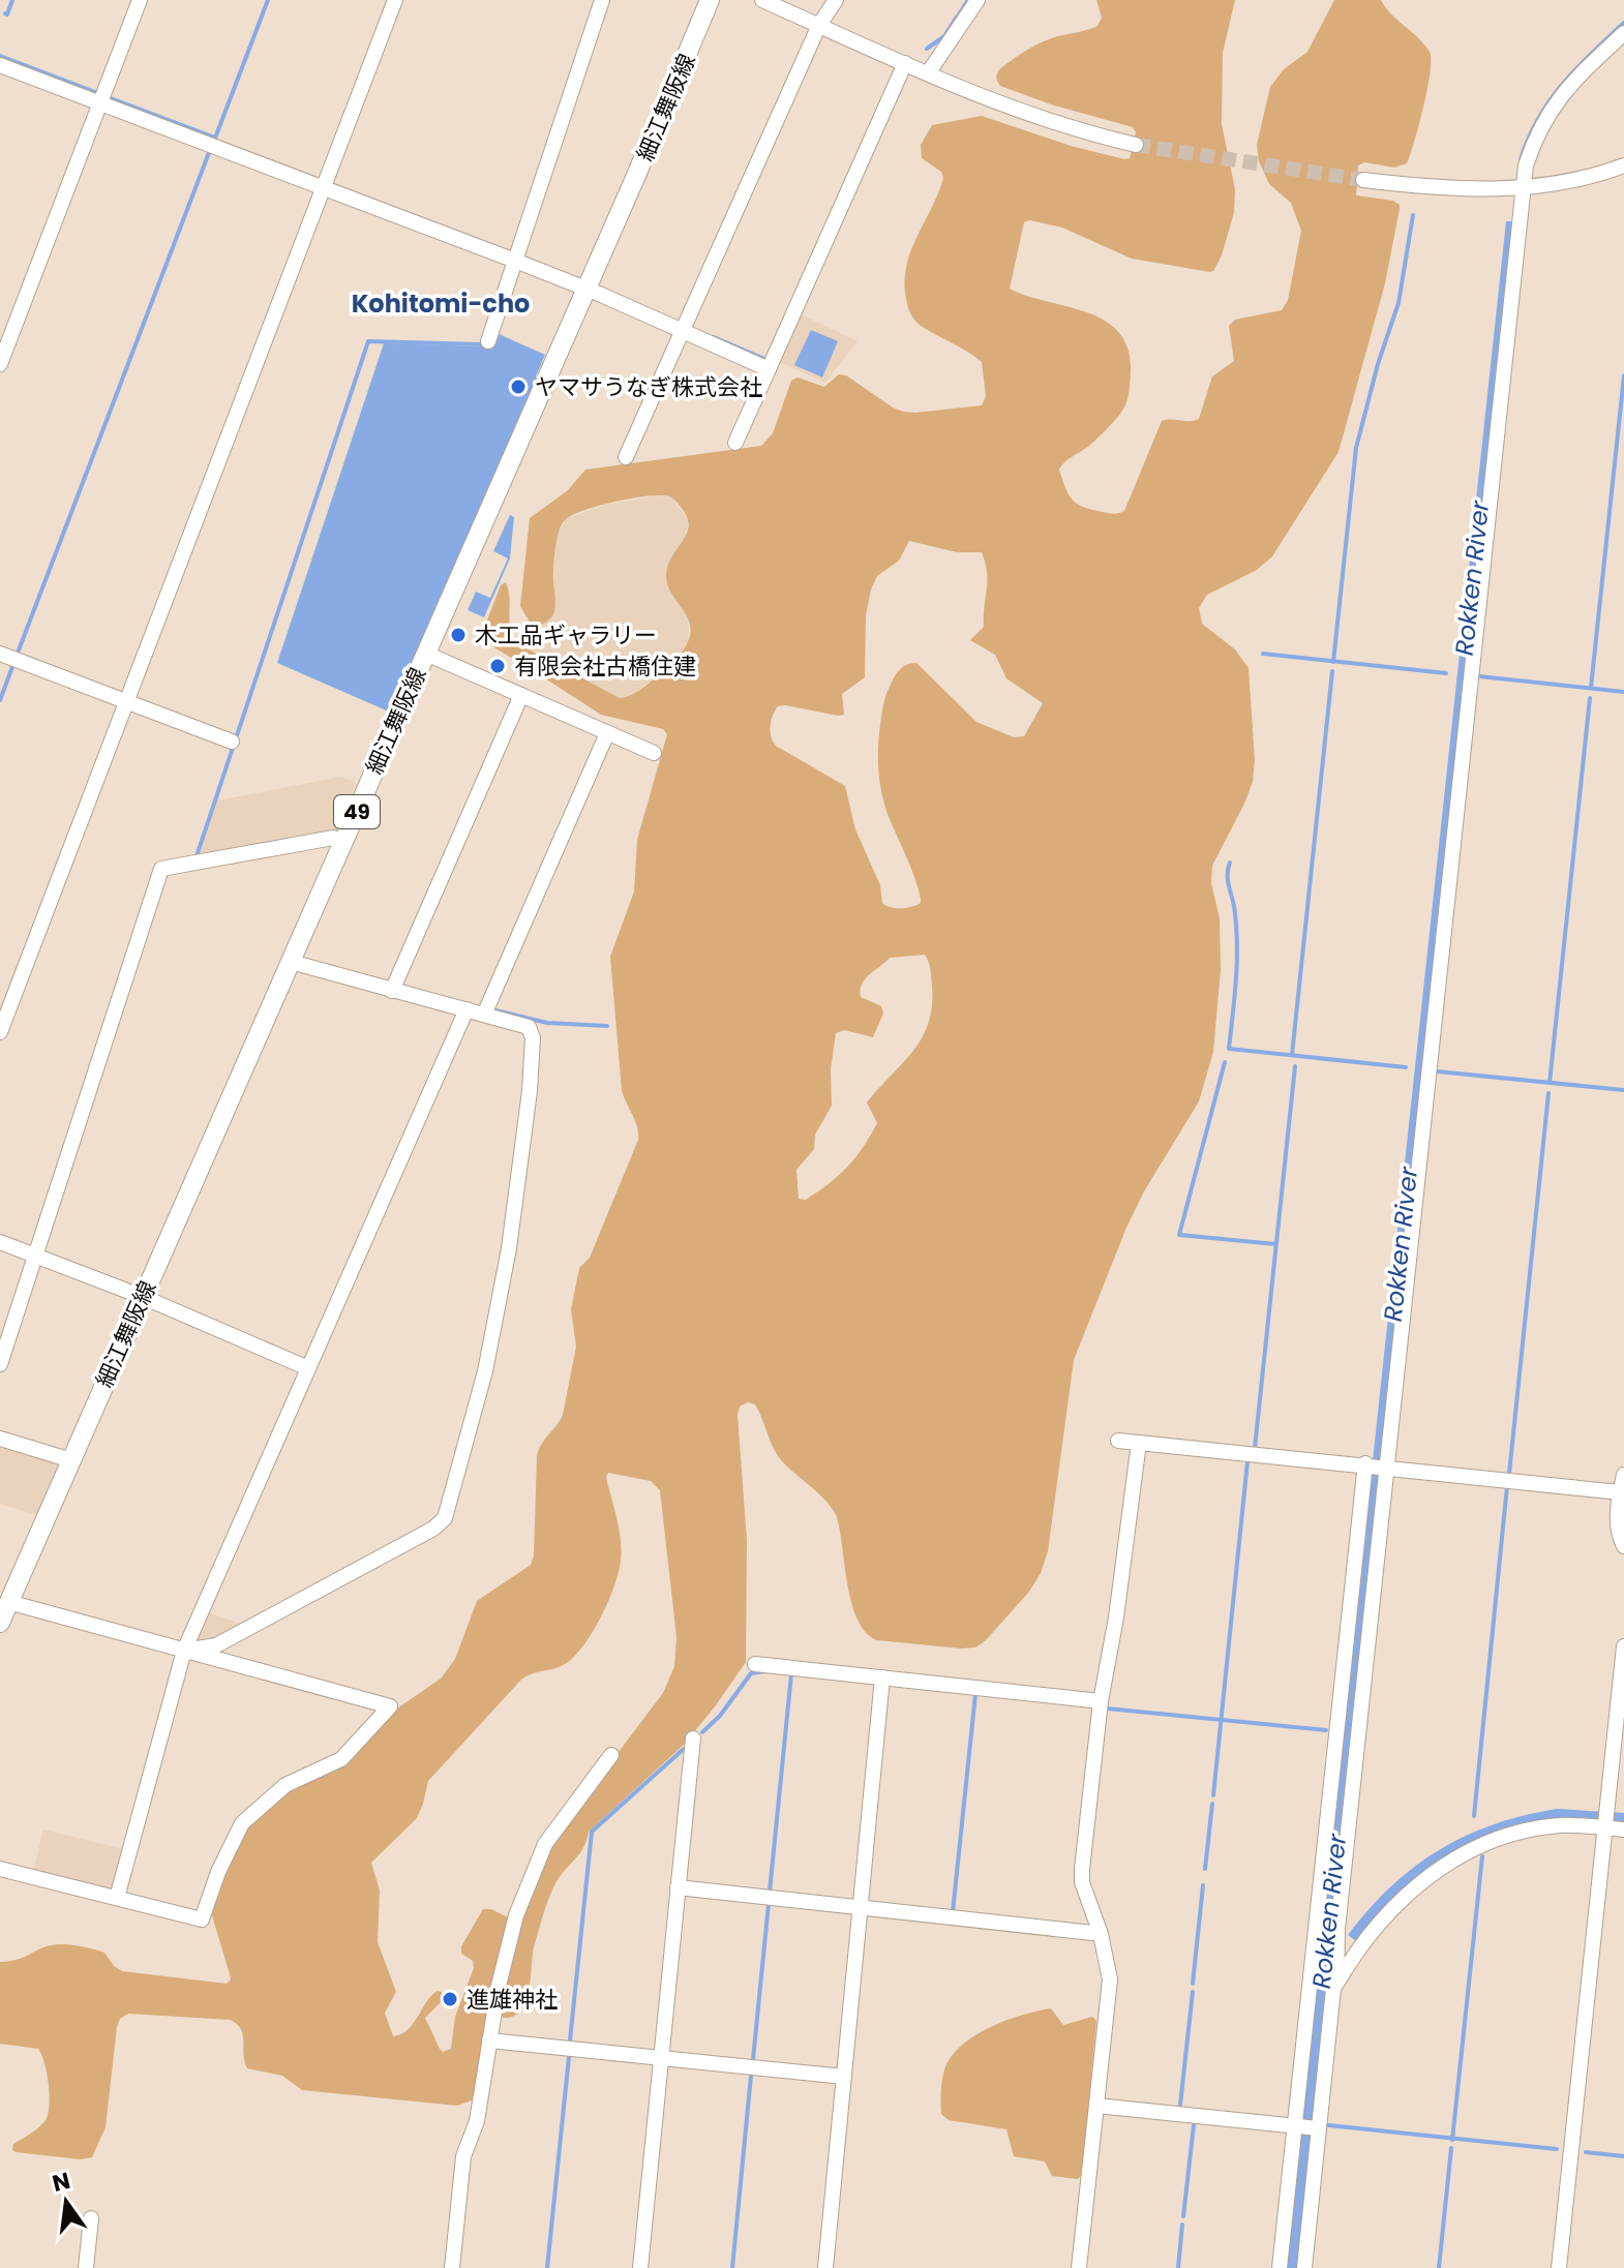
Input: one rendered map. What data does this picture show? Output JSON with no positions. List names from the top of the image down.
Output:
{
  "streets": {
    "main road": ["細江舞阪線", "49"]
  },
  "districts": ["Kohitomi-cho"],
  "water": ["Rokken River"],
  "places": [
    "ヤマサうなぎ株式会社",
    "木工品ギャラリー",
    "有限会社古橋住建",
    "進雄神社"
  ],
  "north": "top"
}
